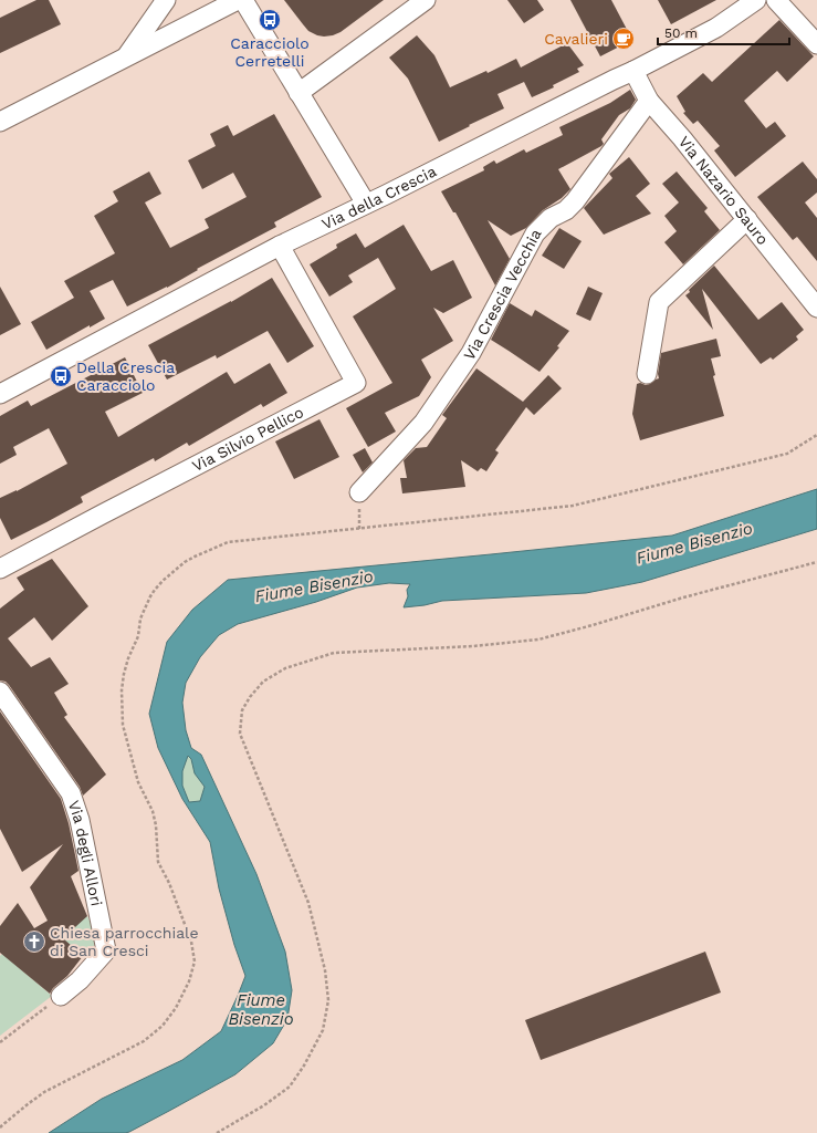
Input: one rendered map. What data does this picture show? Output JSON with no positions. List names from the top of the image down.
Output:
{
  "streets": {
    "street": [
      "Via Nazario Sauro",
      "Via della Crescia",
      "Via Crescia Vecchia",
      "Via Silvio Pellico",
      "Via degli Allori"
    ]
  },
  "crossings": [
    ["Via Nazario Sauro", "Via della Crescia"],
    ["Via Nazario Sauro", "Via Crescia Vecchia"],
    ["Via della Crescia", "Via Silvio Pellico"]
  ],
  "water": ["Fiume Bisenzio"],
  "places": {
    "bus stop": ["Caracciolo Cerretelli", "Della Crescia Caracciolo"],
    "cafe": ["Cavalieri"],
    "church": ["Chiesa parrocchiale di San Cresci"]
  },
  "scale_bar": "50 m"
}
